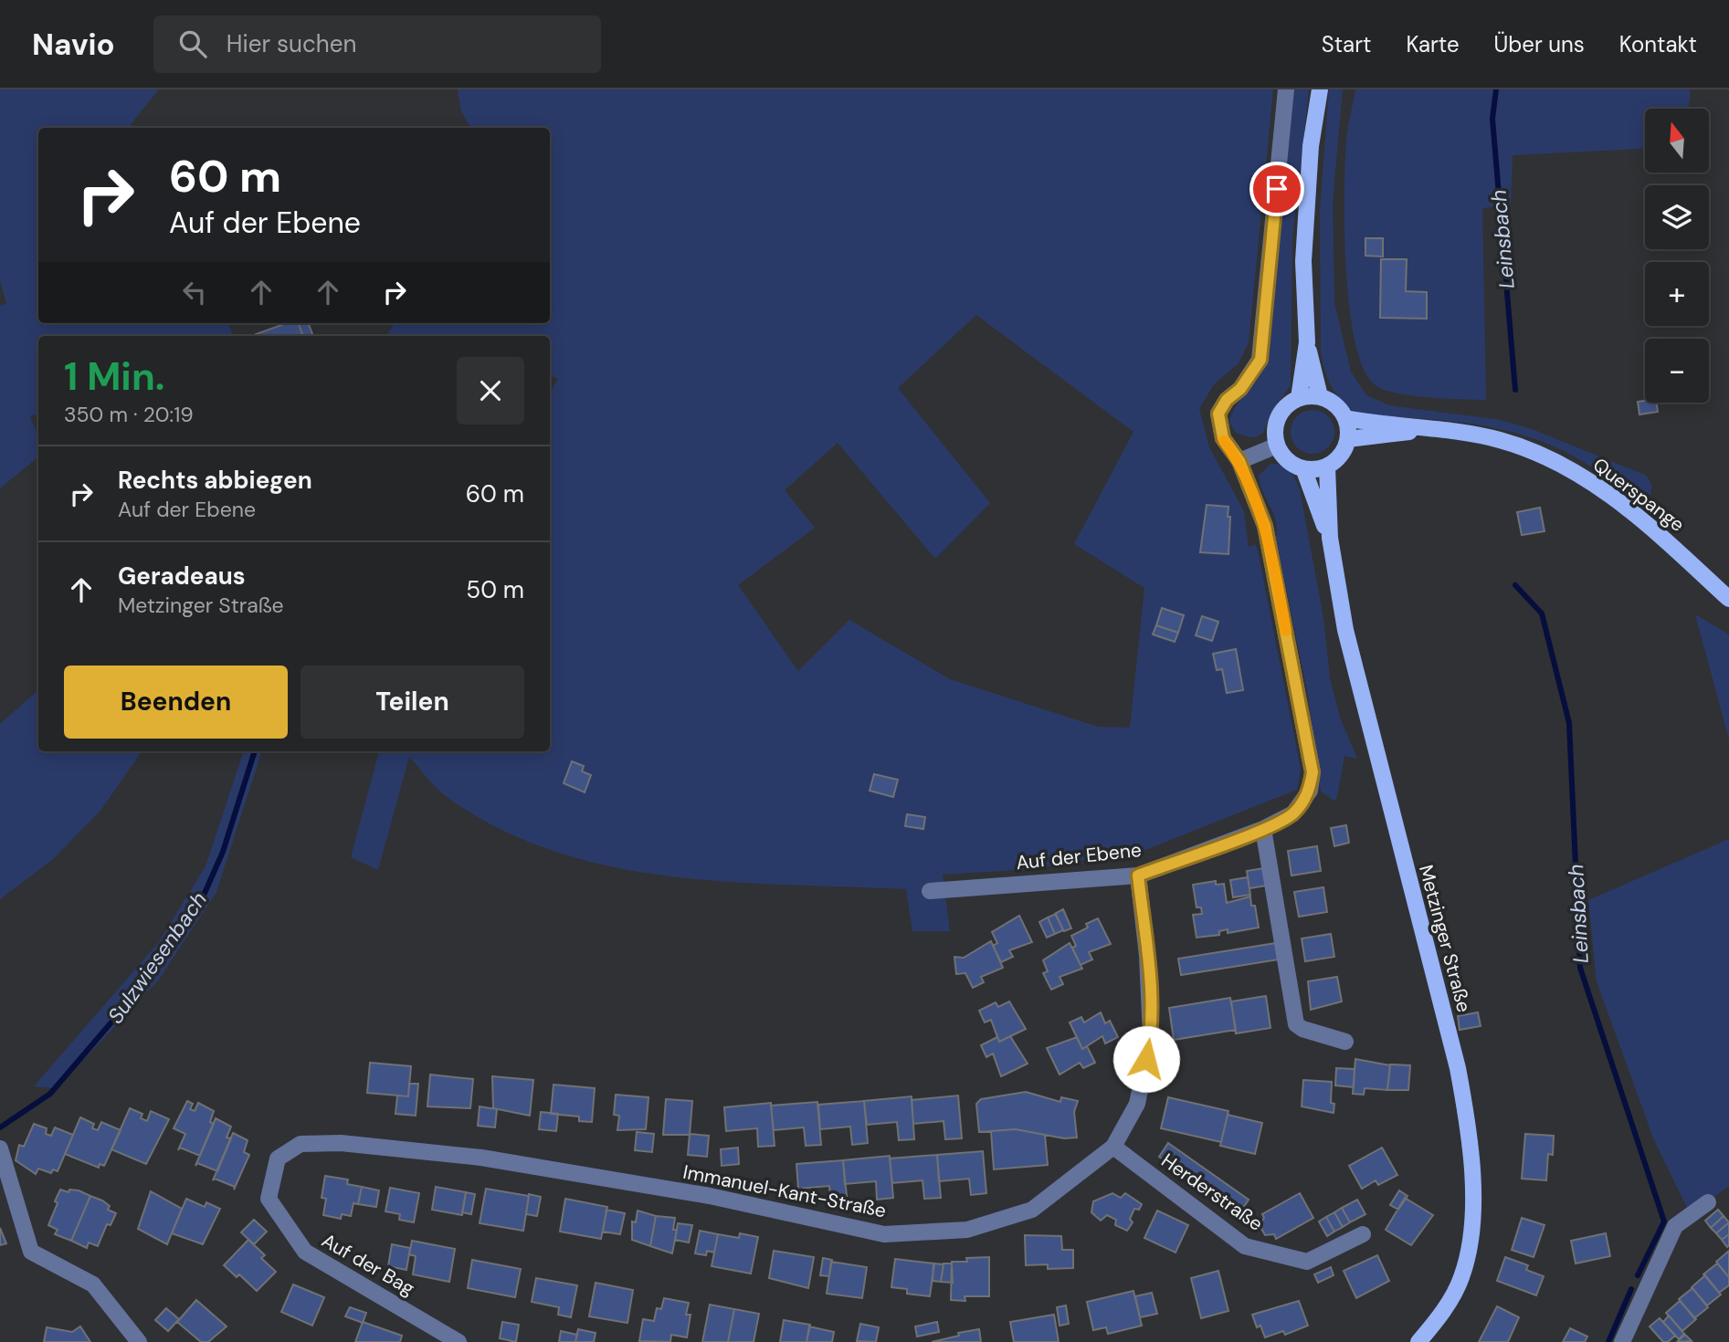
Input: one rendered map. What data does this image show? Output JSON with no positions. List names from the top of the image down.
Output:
{
  "streets": {
    "main road": ["Querspange", "Metzinger Straße"],
    "street": [
      "Auf der Ebene",
      "Immanuel-Kant-Straße",
      "Herderstraße",
      "Auf der Bag"
    ]
  },
  "crossings": [
    ["Auf der Ebene", "Immanuel-Kant-Straße"],
    ["Immanuel-Kant-Straße", "Herderstraße"],
    ["Immanuel-Kant-Straße", "Auf der Bag"]
  ],
  "water": ["Leinsbach", "Sulzwiesenbach"],
  "north": "top",
  "page": {
    "header": "Navio",
    "search": "Hier suchen",
    "nav": [
      "Start",
      "Karte",
      "Über uns",
      "Kontakt"
    ],
    "map_buttons": ["+", "−"],
    "turn": ["60 m", "Auf der Ebene"],
    "heading": ["1 Min.", "350 m · 20:19"],
    "list": [
      {
        "name": "Rechts abbiegen",
        "note": "Auf der Ebene",
        "value": "60 m"
      },
      {
        "name": "Geradeaus",
        "note": "Metzinger Straße",
        "value": "50 m"
      }
    ],
    "buttons": ["Beenden", "Teilen"]
  }
}
